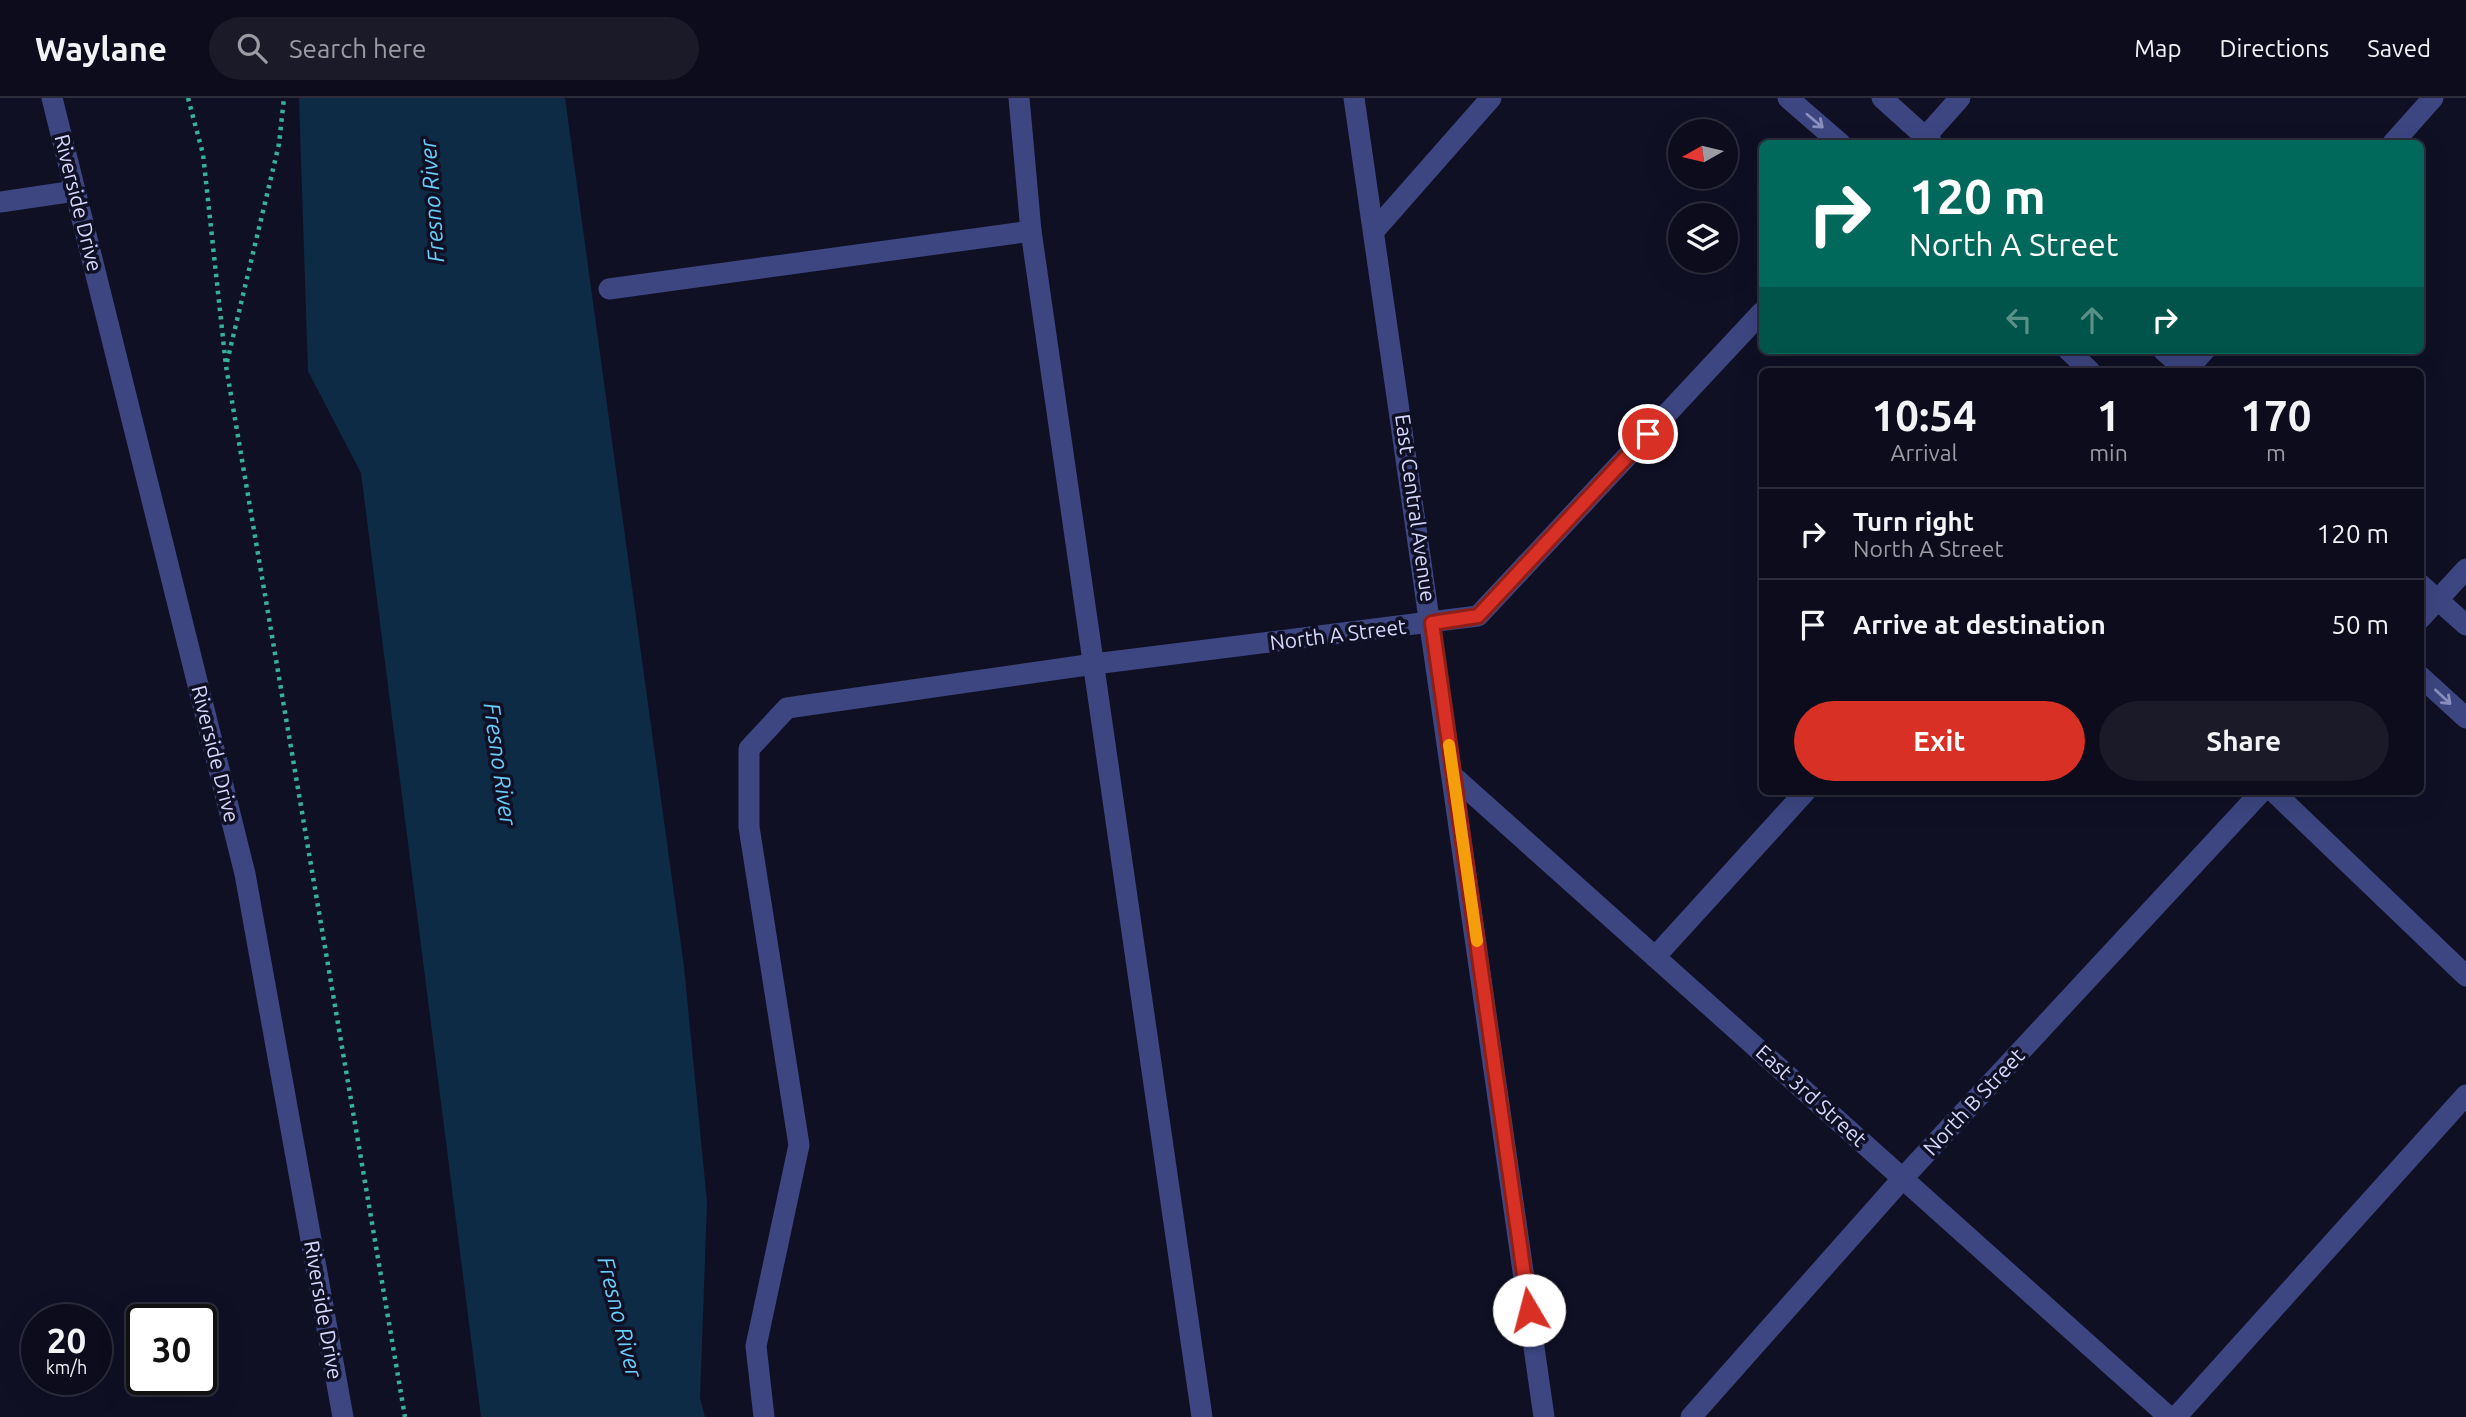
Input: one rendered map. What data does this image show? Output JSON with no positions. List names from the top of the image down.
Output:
{
  "streets": {
    "street": [
      "Riverside Drive",
      "East Central Avenue",
      "North A Street",
      "East 3rd Street",
      "North B Street"
    ]
  },
  "crossings": [
    ["East Central Avenue", "North A Street"],
    ["East Central Avenue", "East 3rd Street"],
    ["East 3rd Street", "North B Street"]
  ],
  "water": ["Fresno River"],
  "north": "left",
  "page": {
    "header": "Waylane",
    "search": "Search here",
    "nav": ["Map", "Directions", "Saved"],
    "turn": ["120 m", "North A Street"],
    "eta": [
      "10:54",
      "Arrival",
      "1",
      "min",
      "170",
      "m"
    ],
    "list": [
      {
        "name": "Turn right",
        "note": "North A Street",
        "value": "120 m"
      },
      {
        "name": "Arrive at destination",
        "value": "50 m"
      }
    ],
    "buttons": ["Exit", "Share"],
    "speed": "20 km/h",
    "limit": "30"
  }
}
